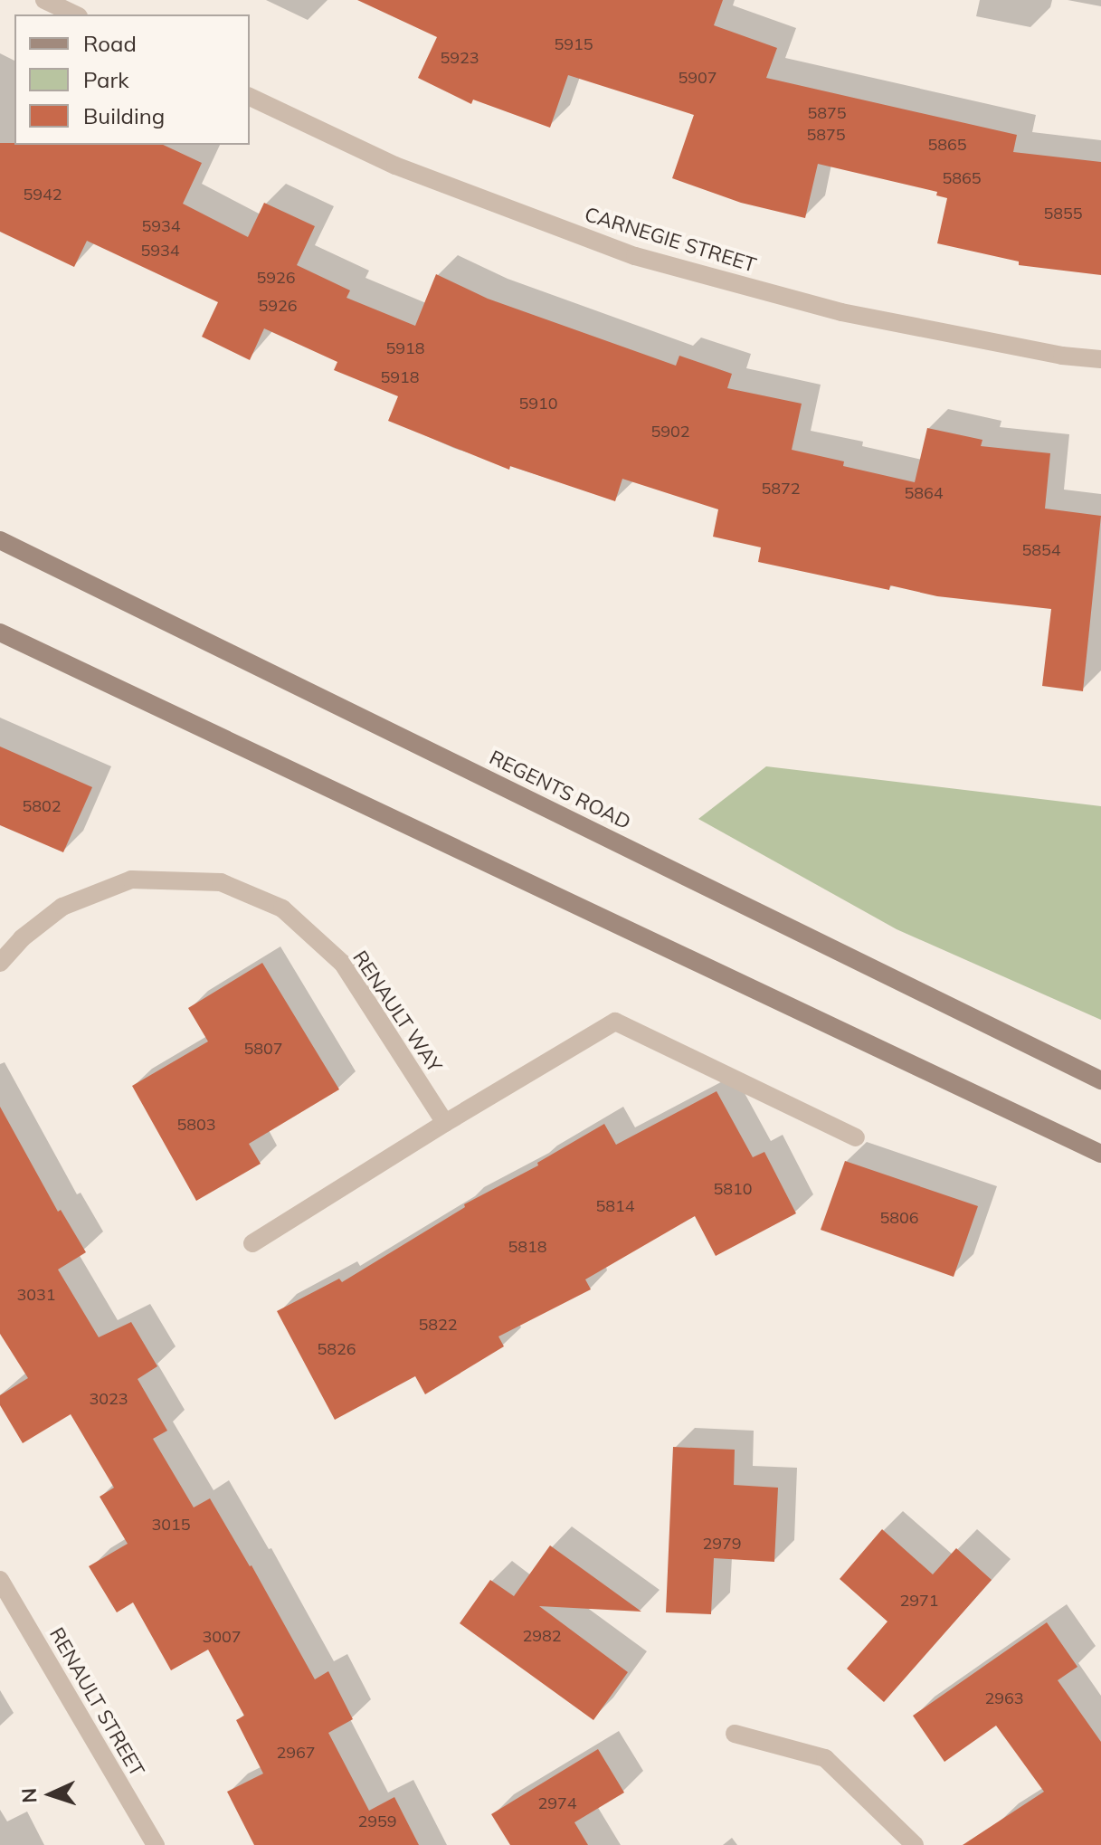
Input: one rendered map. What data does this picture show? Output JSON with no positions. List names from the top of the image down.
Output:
{
  "streets": {
    "main road": ["REGENTS ROAD"],
    "street": ["CARNEGIE STREET", "RENAULT WAY", "RENAULT STREET"]
  },
  "house_numbers": [
    "5915",
    "5923",
    "5907",
    "5875",
    "5875",
    "5865",
    "5865",
    "5942",
    "5855",
    "5934",
    "5934",
    "5926",
    "5926",
    "5918",
    "5918",
    "5910",
    "5902",
    "5872",
    "5864",
    "5854",
    "5802",
    "5807",
    "5803",
    "5810",
    "5814",
    "5806",
    "5818",
    "3031",
    "5822",
    "5826",
    "3023",
    "3015",
    "2979",
    "2971",
    "2982",
    "3007",
    "2963",
    "2967",
    "2974",
    "2959"
  ],
  "legend": ["Road", "Park", "Building"],
  "north": "left"
}
